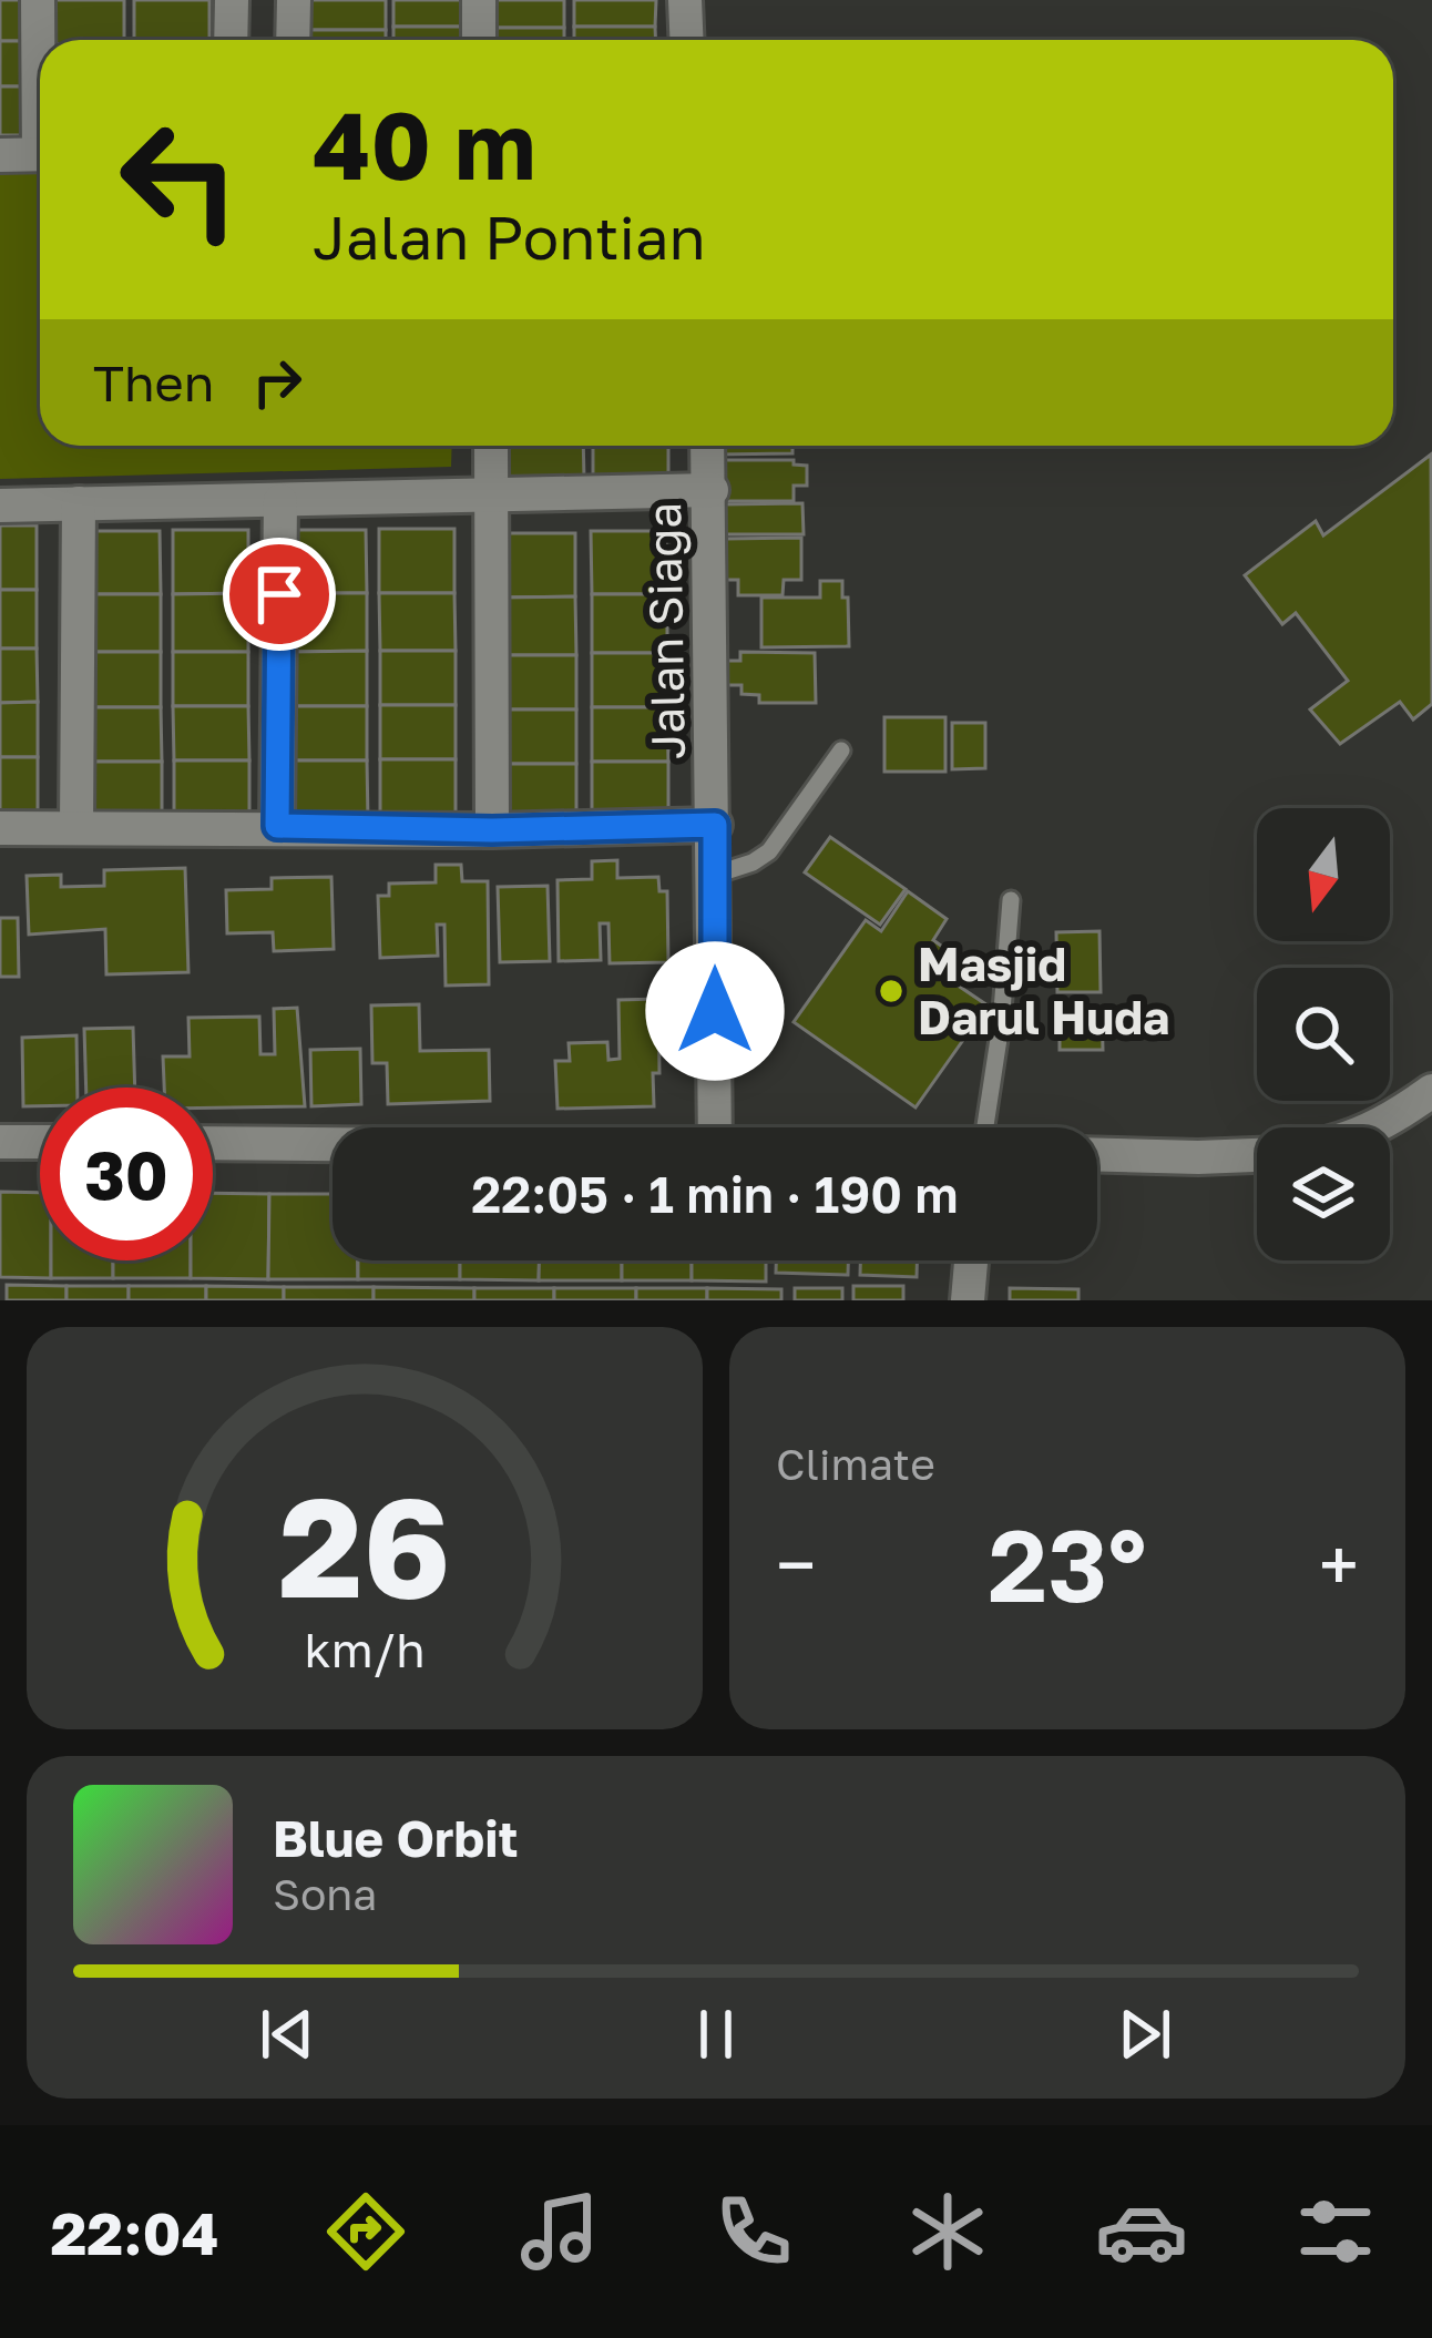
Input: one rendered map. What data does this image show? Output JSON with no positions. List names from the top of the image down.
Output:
{
  "streets": {
    "street": ["Jalan Siaga"]
  },
  "places": ["Masjid Darul Huda"],
  "north": "bottom",
  "page": {
    "turn": ["40 m", "Jalan Pontian"],
    "then": "Then",
    "limit": "30",
    "trip": "22:05 · 1 min · 190 m",
    "tile": "Climate",
    "heat": ["−", "23°", "+"],
    "song": ["Blue Orbit", "Sona"],
    "tabs": "22:04",
    "gauge": ["26", "km/h"]
  }
}
